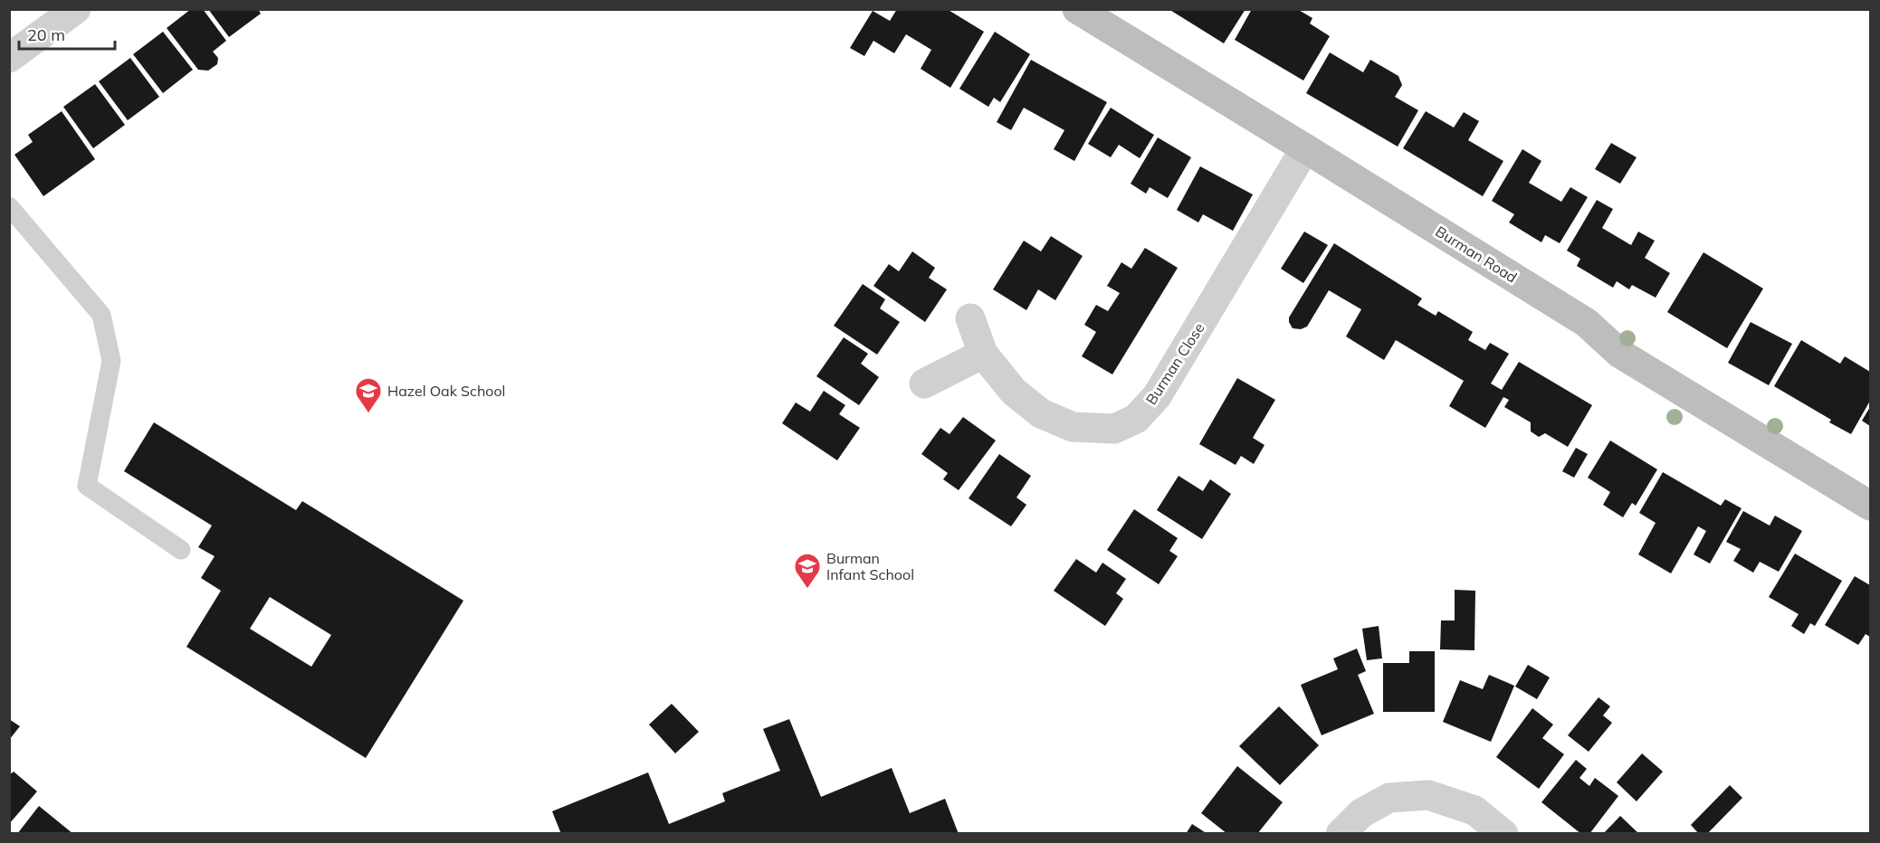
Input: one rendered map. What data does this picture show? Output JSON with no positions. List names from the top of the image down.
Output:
{
  "streets": {
    "street": ["Burman Road", "Burman Close"]
  },
  "crossings": [
    ["Burman Road", "Burman Close"]
  ],
  "places": {
    "school or university": ["Hazel Oak School", "Burman Infant School"]
  },
  "scale_bar": "20 m"
}
